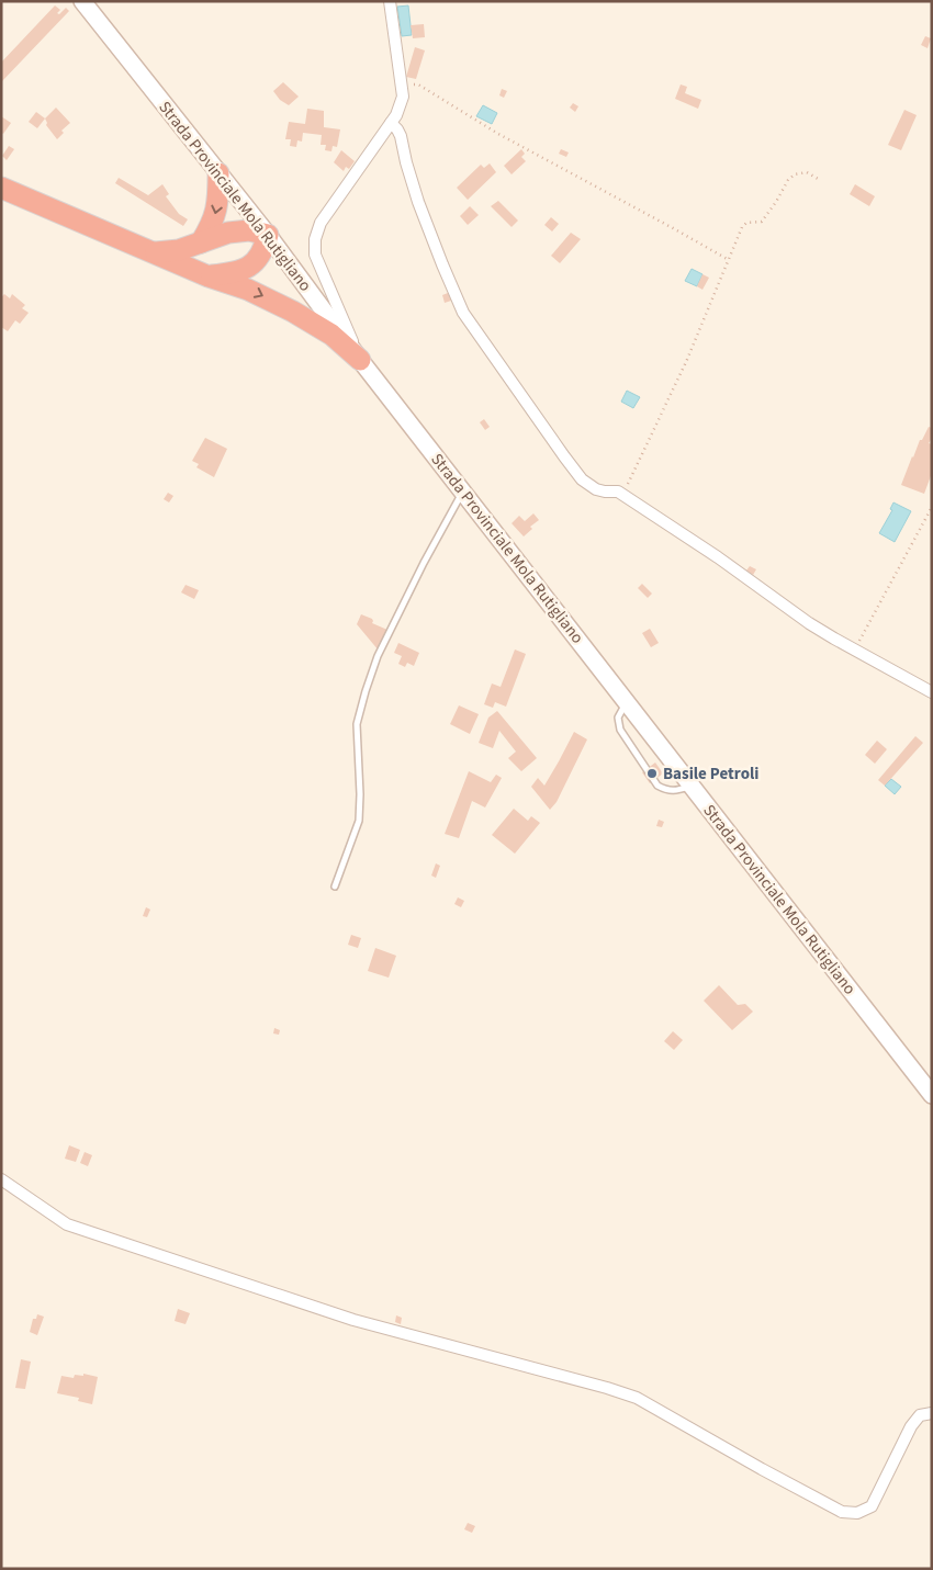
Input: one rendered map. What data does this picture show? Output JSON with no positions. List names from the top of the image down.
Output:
{
  "streets": {
    "main road": ["Strada Provinciale Mola Rutigliano"]
  },
  "places": ["Basile Petroli"]
}
